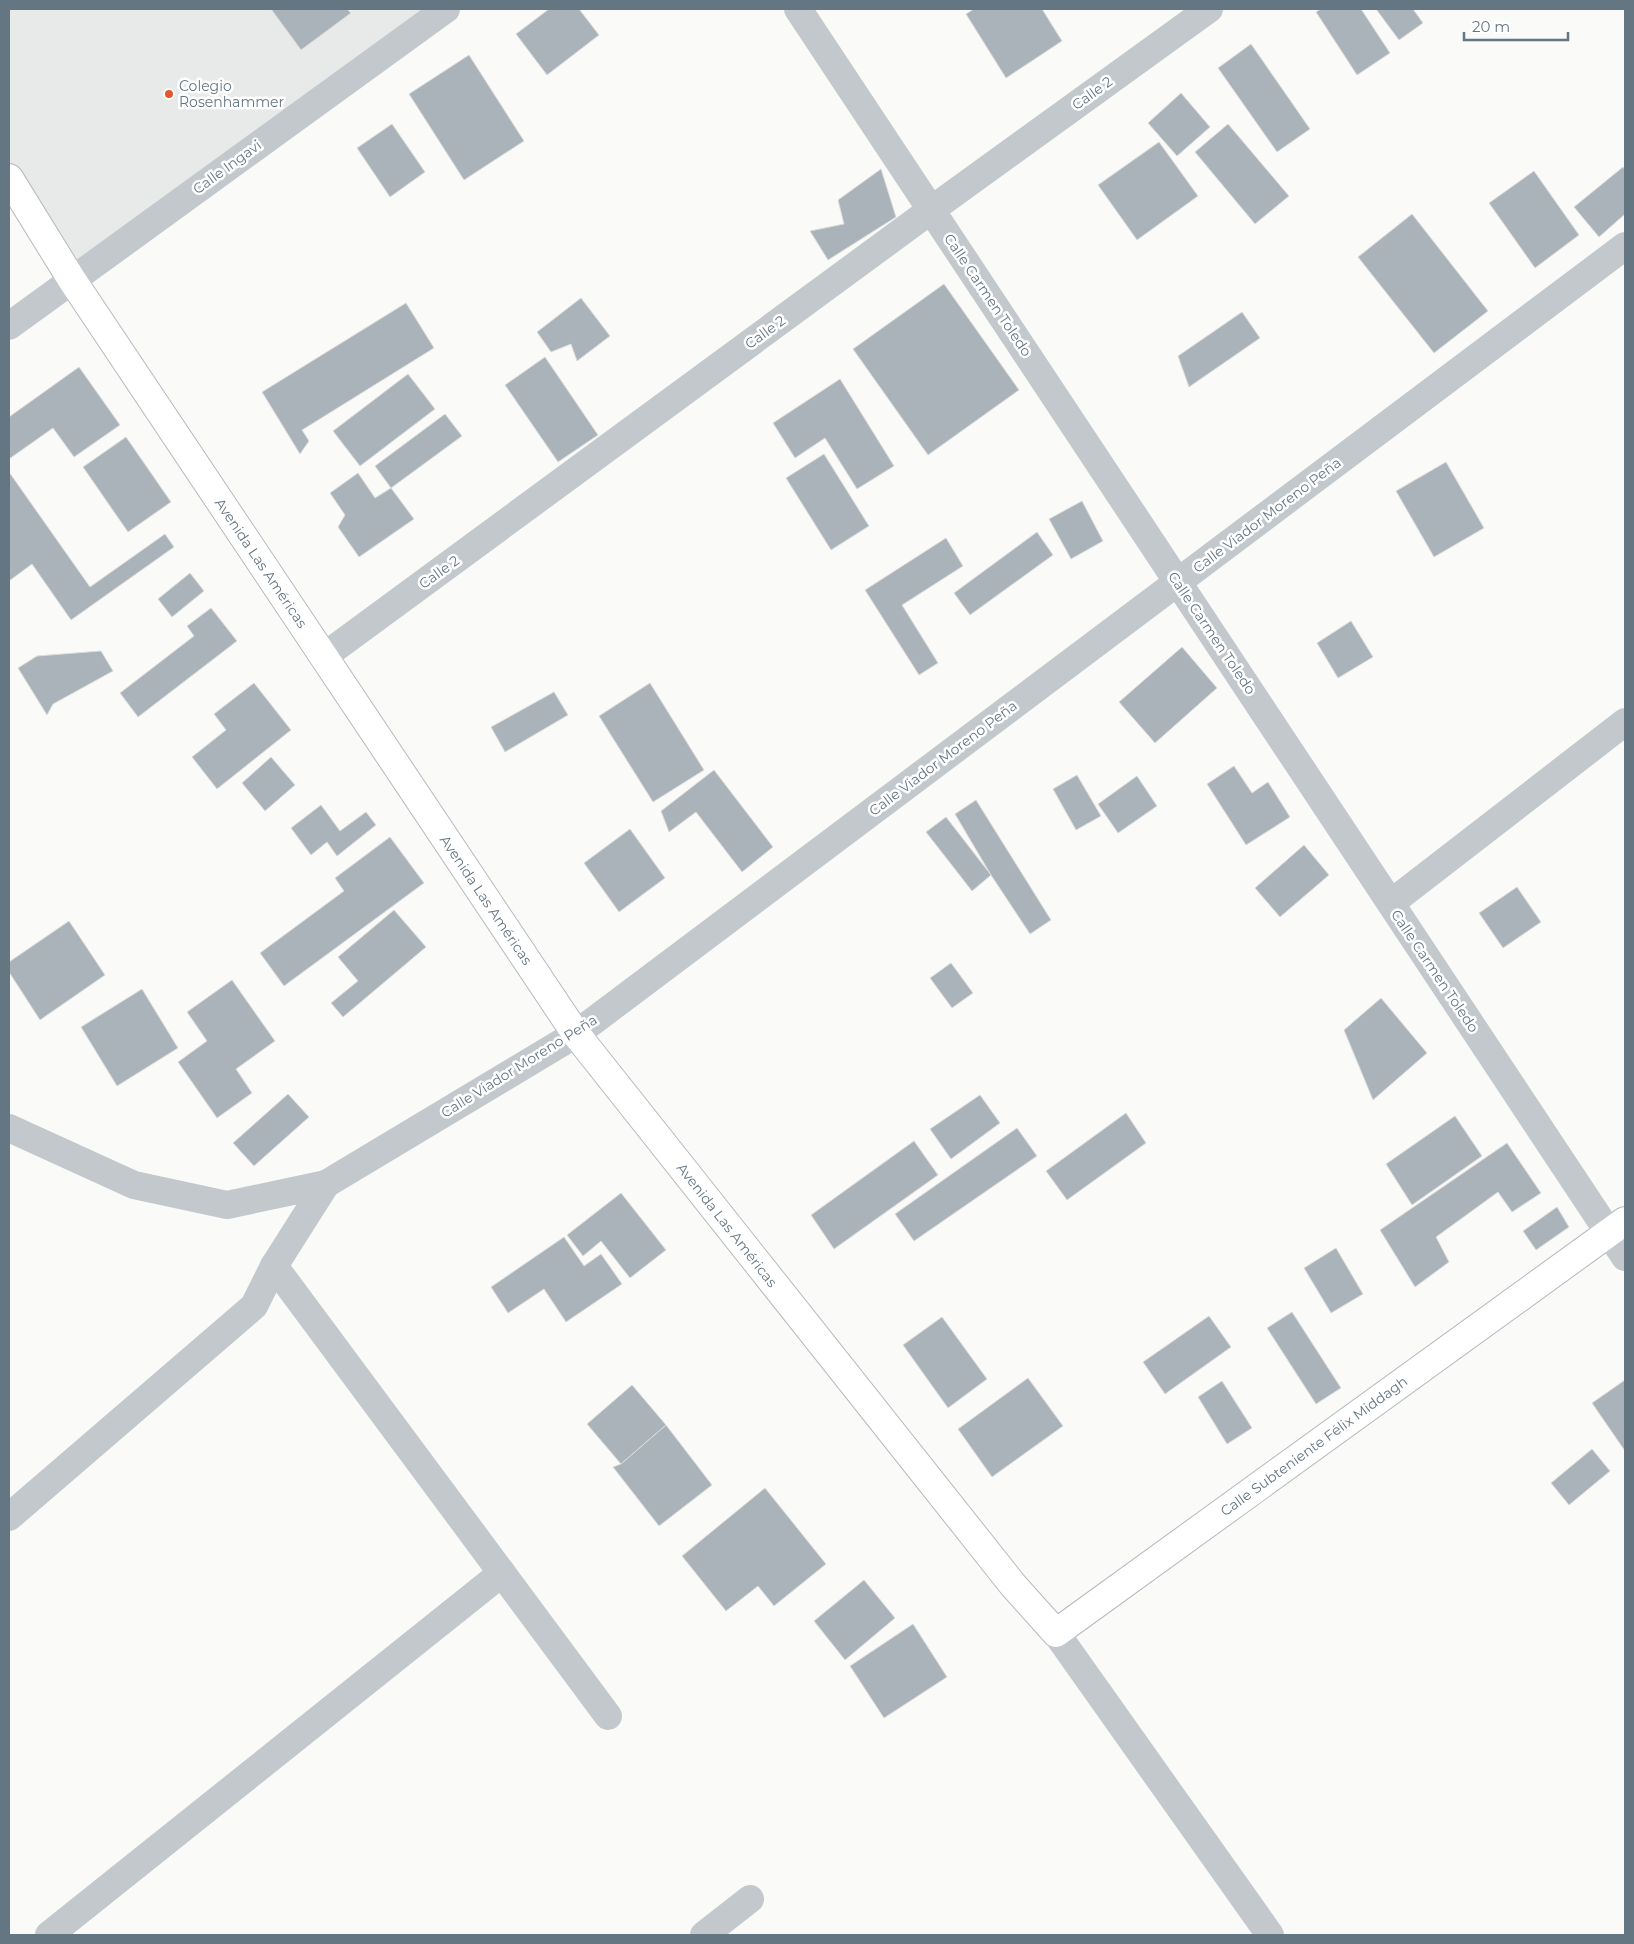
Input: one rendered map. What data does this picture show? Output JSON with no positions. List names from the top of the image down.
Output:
{
  "streets": {
    "main road": ["Avenida Las Américas", "Calle Subteniente Félix Middagh"],
    "street": [
      "Calle 2",
      "Calle Ingavi",
      "Calle Carmen Toledo",
      "Calle Viador Moreno Peña"
    ]
  },
  "crossings": [
    ["Calle 2", "Calle Carmen Toledo"],
    ["Calle 2", "Avenida Las Américas"],
    ["Calle Ingavi", "Avenida Las Américas"],
    ["Calle Carmen Toledo", "Calle Viador Moreno Peña"],
    ["Calle Carmen Toledo", "Calle Subteniente Félix Middagh"],
    ["Calle Viador Moreno Peña", "Avenida Las Américas"],
    ["Avenida Las Américas", "Calle Subteniente Félix Middagh"]
  ],
  "places": ["Colegio Rosenhammer"],
  "scale_bar": "20 m"
}
